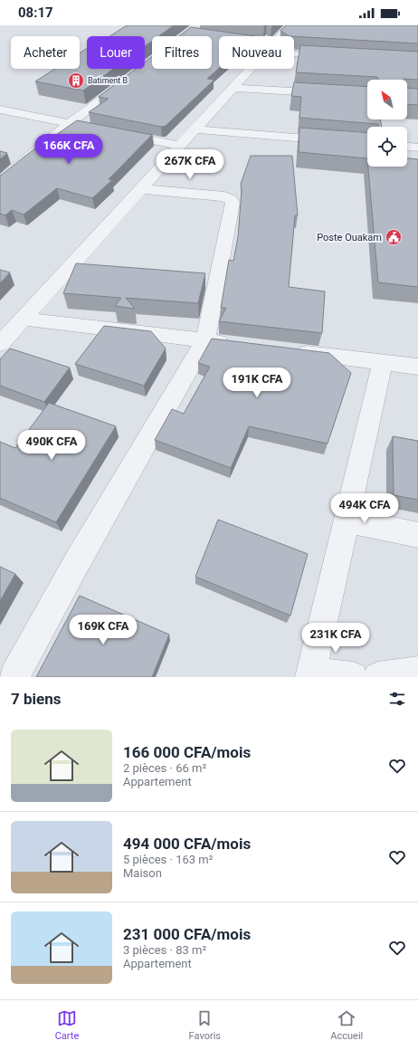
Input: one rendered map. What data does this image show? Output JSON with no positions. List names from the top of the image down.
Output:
{
  "places": {
    "building": ["Batiment B"],
    "public building": ["Poste Ouakam"]
  },
  "north": "top left",
  "page": {
    "status": "08:17",
    "chip": [
      "Acheter",
      "Louer",
      "Filtres",
      "Nouveau"
    ],
    "price": [
      "166K CFA",
      "267K CFA",
      "191K CFA",
      "490K CFA",
      "494K CFA",
      "169K CFA",
      "231K CFA"
    ],
    "heading": "7 biens",
    "list": [
      {
        "name": "166 000 CFA/mois",
        "note": "2 pièces · 66 m² · Appartement"
      },
      {
        "name": "494 000 CFA/mois",
        "note": "5 pièces · 163 m² · Maison"
      },
      {
        "name": "231 000 CFA/mois",
        "note": "3 pièces · 83 m² · Appartement"
      }
    ],
    "tabs": ["Carte", "Favoris", "Accueil"]
  }
}
